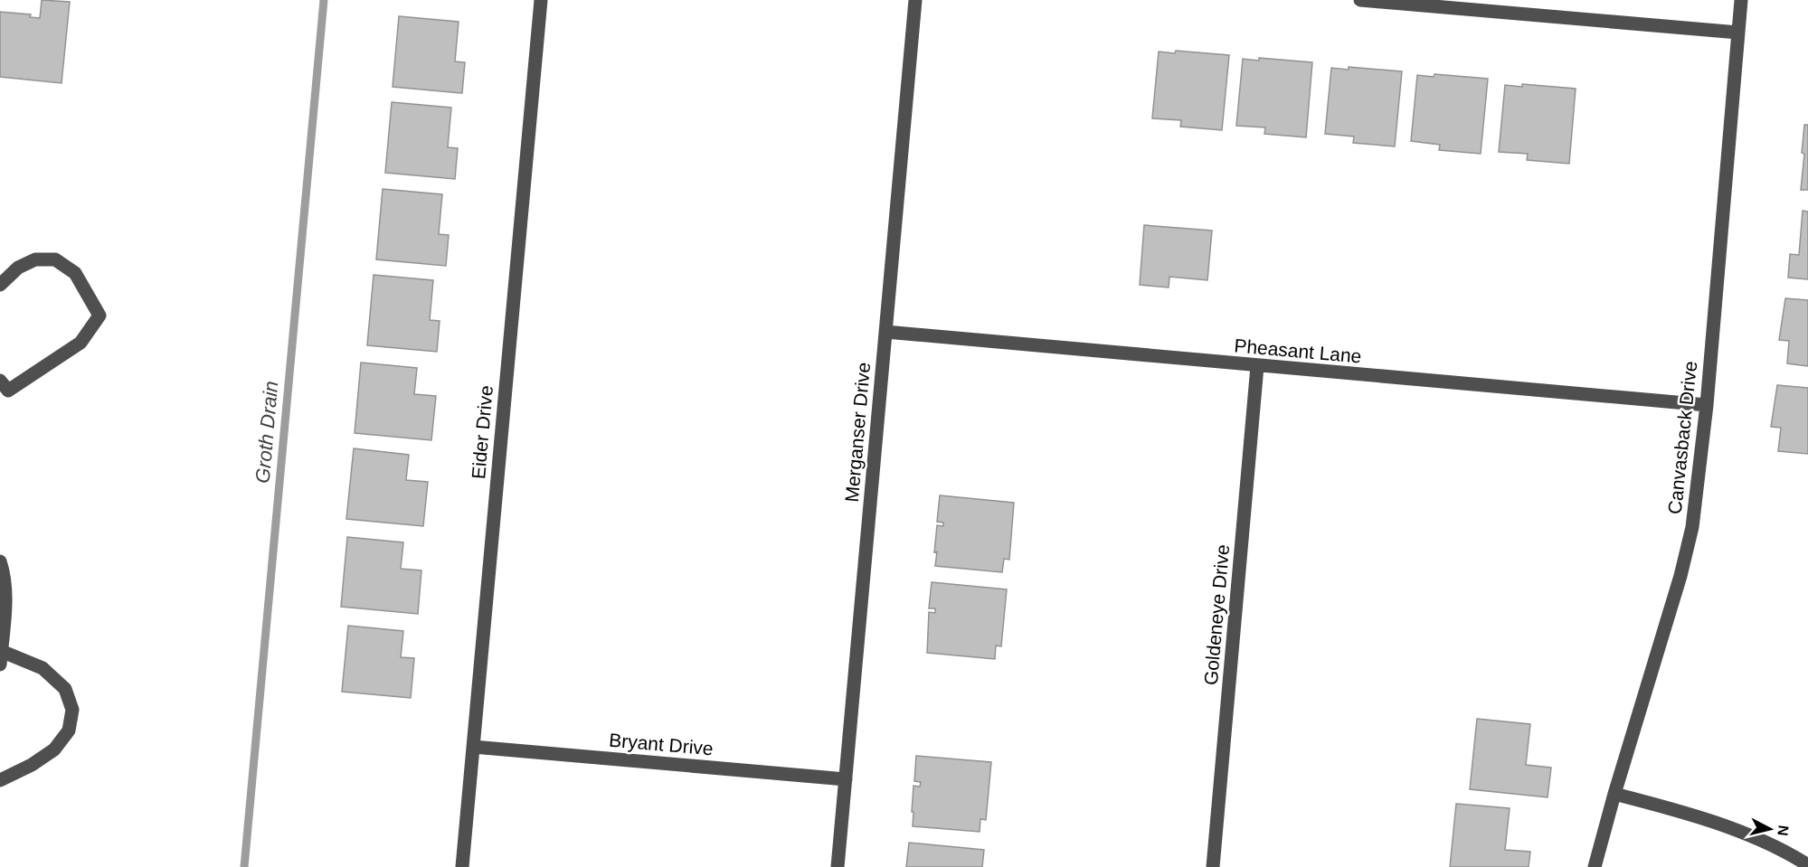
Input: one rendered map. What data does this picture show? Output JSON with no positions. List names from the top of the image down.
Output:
{
  "streets": {
    "street": [
      "Pheasant Lane",
      "Eider Drive",
      "Merganser Drive",
      "Canvasback Drive",
      "Goldeneye Drive",
      "Bryant Drive"
    ]
  },
  "crossings": [
    ["Pheasant Lane", "Merganser Drive"],
    ["Pheasant Lane", "Canvasback Drive"],
    ["Pheasant Lane", "Goldeneye Drive"],
    ["Eider Drive", "Bryant Drive"],
    ["Merganser Drive", "Bryant Drive"]
  ],
  "water": ["Groth Drain"],
  "north": "right"
}
